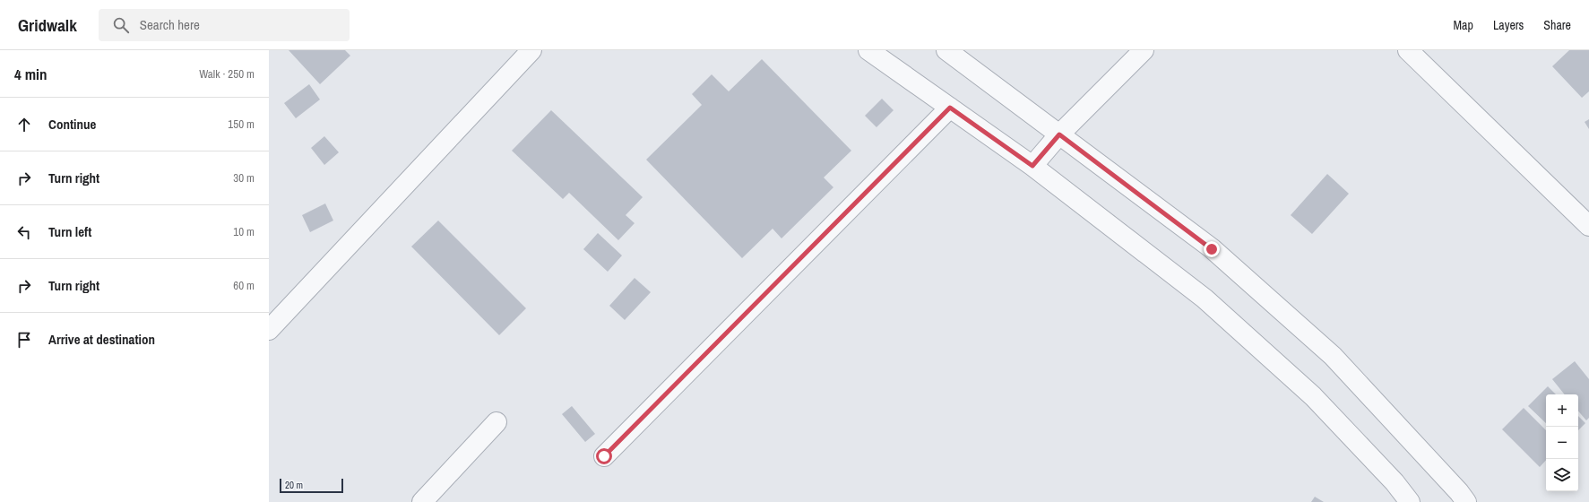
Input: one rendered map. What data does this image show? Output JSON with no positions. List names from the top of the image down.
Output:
{
  "scale_bar": "20 m",
  "page": {
    "header": "Gridwalk",
    "search": "Search here",
    "nav": ["Map", "Layers", "Share"],
    "heading": ["4 min", "Walk · 250 m"],
    "list": [
      ["Continue", "150 m"],
      ["Turn right", "30 m"],
      ["Turn left", "10 m"],
      ["Turn right", "60 m"],
      "Arrive at destination"
    ],
    "map_buttons": ["+", "−"],
    "scale": "20 m"
  }
}
